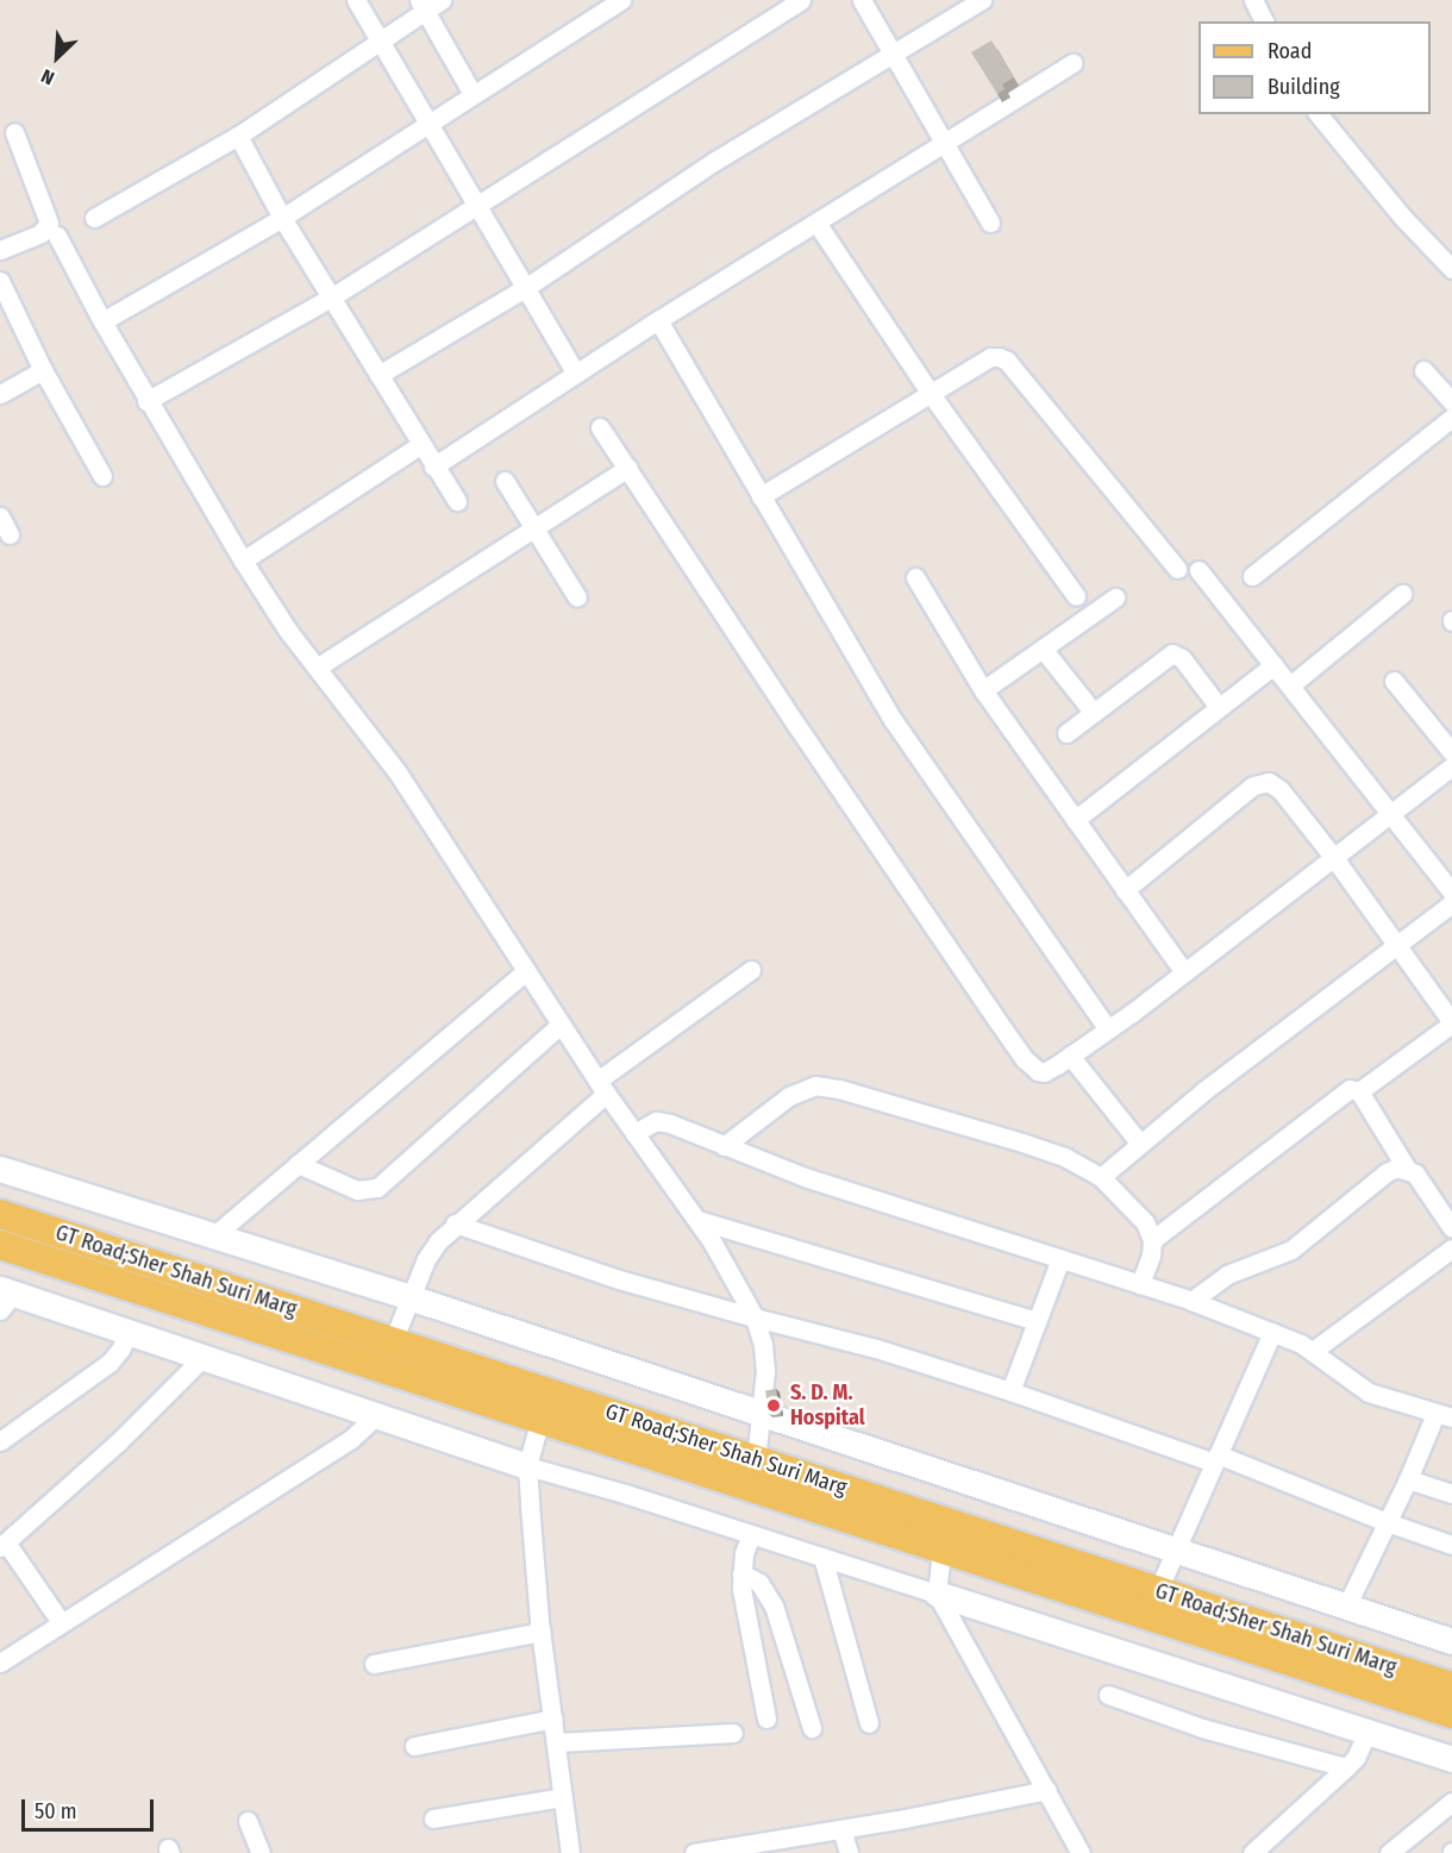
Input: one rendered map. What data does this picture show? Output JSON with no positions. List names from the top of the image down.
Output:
{
  "streets": {
    "main road": ["GT Road;Sher Shah Suri Marg"]
  },
  "places": ["S. D. M. Hospital"],
  "legend": ["Road", "Building"],
  "scale_bar": "50 m",
  "north": "bottom left"
}
